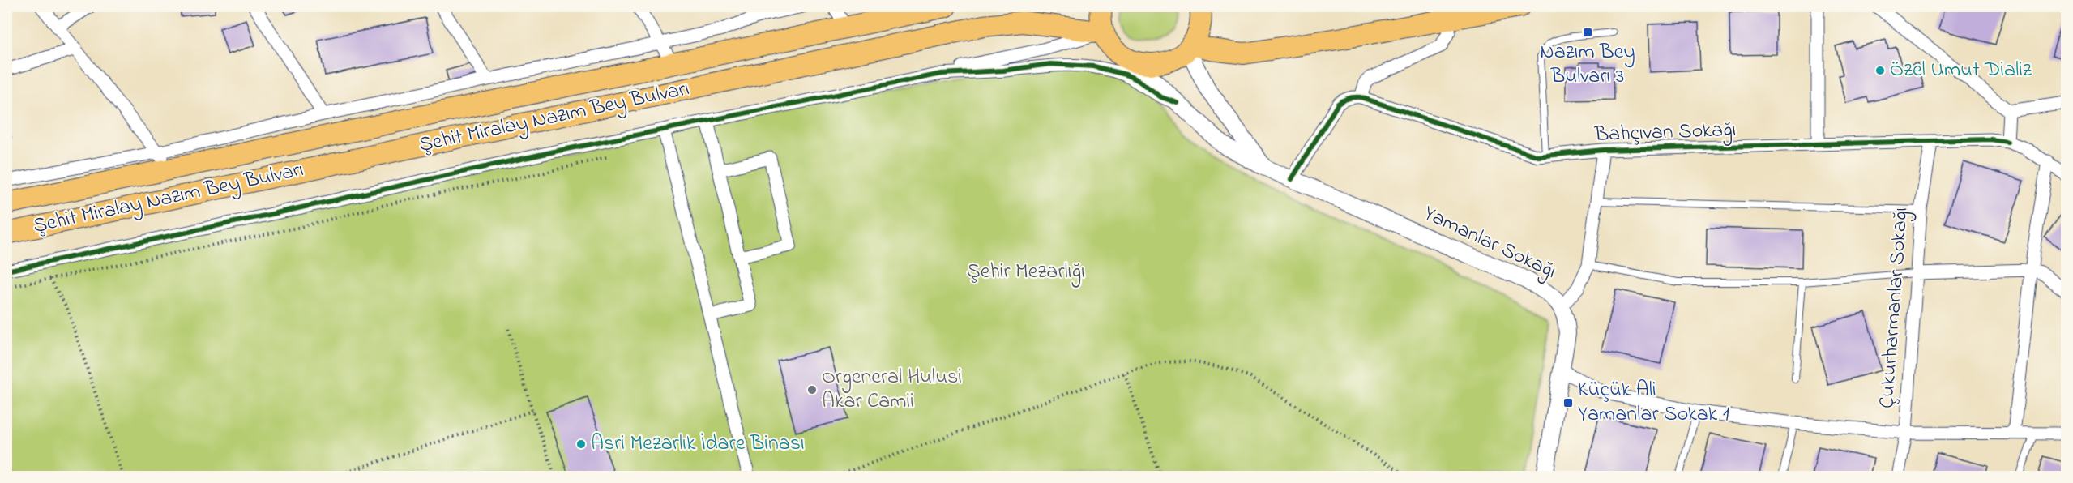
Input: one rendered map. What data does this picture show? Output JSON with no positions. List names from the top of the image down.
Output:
{
  "streets": {
    "main road": ["Şehit Miralay Nazım Bey Bulvarı"],
    "street": ["Bahçıvan Sokağı", "Yamanlar Sokağı", "Çukurharmanlar Sokağı"]
  },
  "crossings": [
    ["Bahçıvan Sokağı", "Çukurharmanlar Sokağı"]
  ],
  "parks": ["Şehir Mezarlığı"],
  "places": {
    "transit": ["Nazım Bey Bulvarı 3", "Küçük Ali Yamanlar Sokak 1"],
    "other": ["Özel Umut Dializ", "Orgeneral Hulusi Akar Camii", "Asri Mezarlık İdare Binası"]
  }
}
